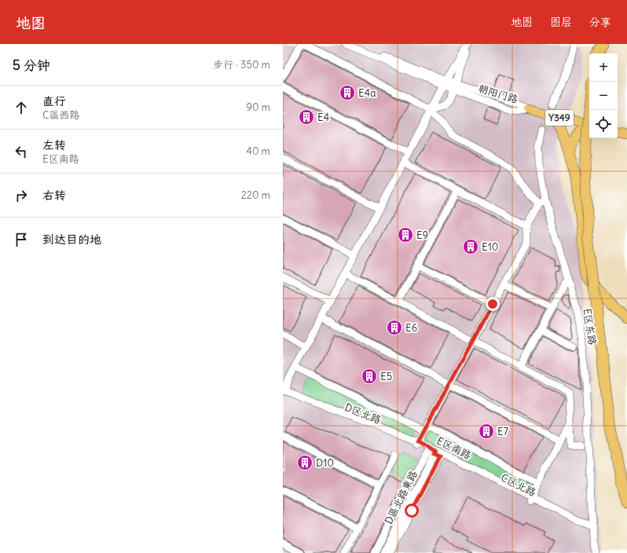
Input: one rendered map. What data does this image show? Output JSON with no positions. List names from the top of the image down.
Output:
{
  "streets": {
    "main road": ["Y349"],
    "street": [
      "朝阳门路",
      "E区东路",
      "C区北路",
      "D區北路東路"
    ]
  },
  "crossings": [
    ["朝阳门路", "Y349"],
    ["E区东路", "C区北路"],
    ["C区北路", "D區北路東路"]
  ],
  "places": {
    "building": [
      "E4a",
      "E4",
      "E9",
      "E10",
      "E6",
      "E5",
      "E7",
      "D10"
    ]
  },
  "page": {
    "header": "地图",
    "nav": ["地图", "图层", "分享"],
    "heading": ["5 分钟", "步行 · 350 m"],
    "map_buttons": ["+", "−"],
    "list": [
      ["直行", "C區西路", "90 m"],
      ["左转", "E区南路", "40 m"],
      ["右转", "220 m"],
      "到达目的地"
    ]
  }
}
